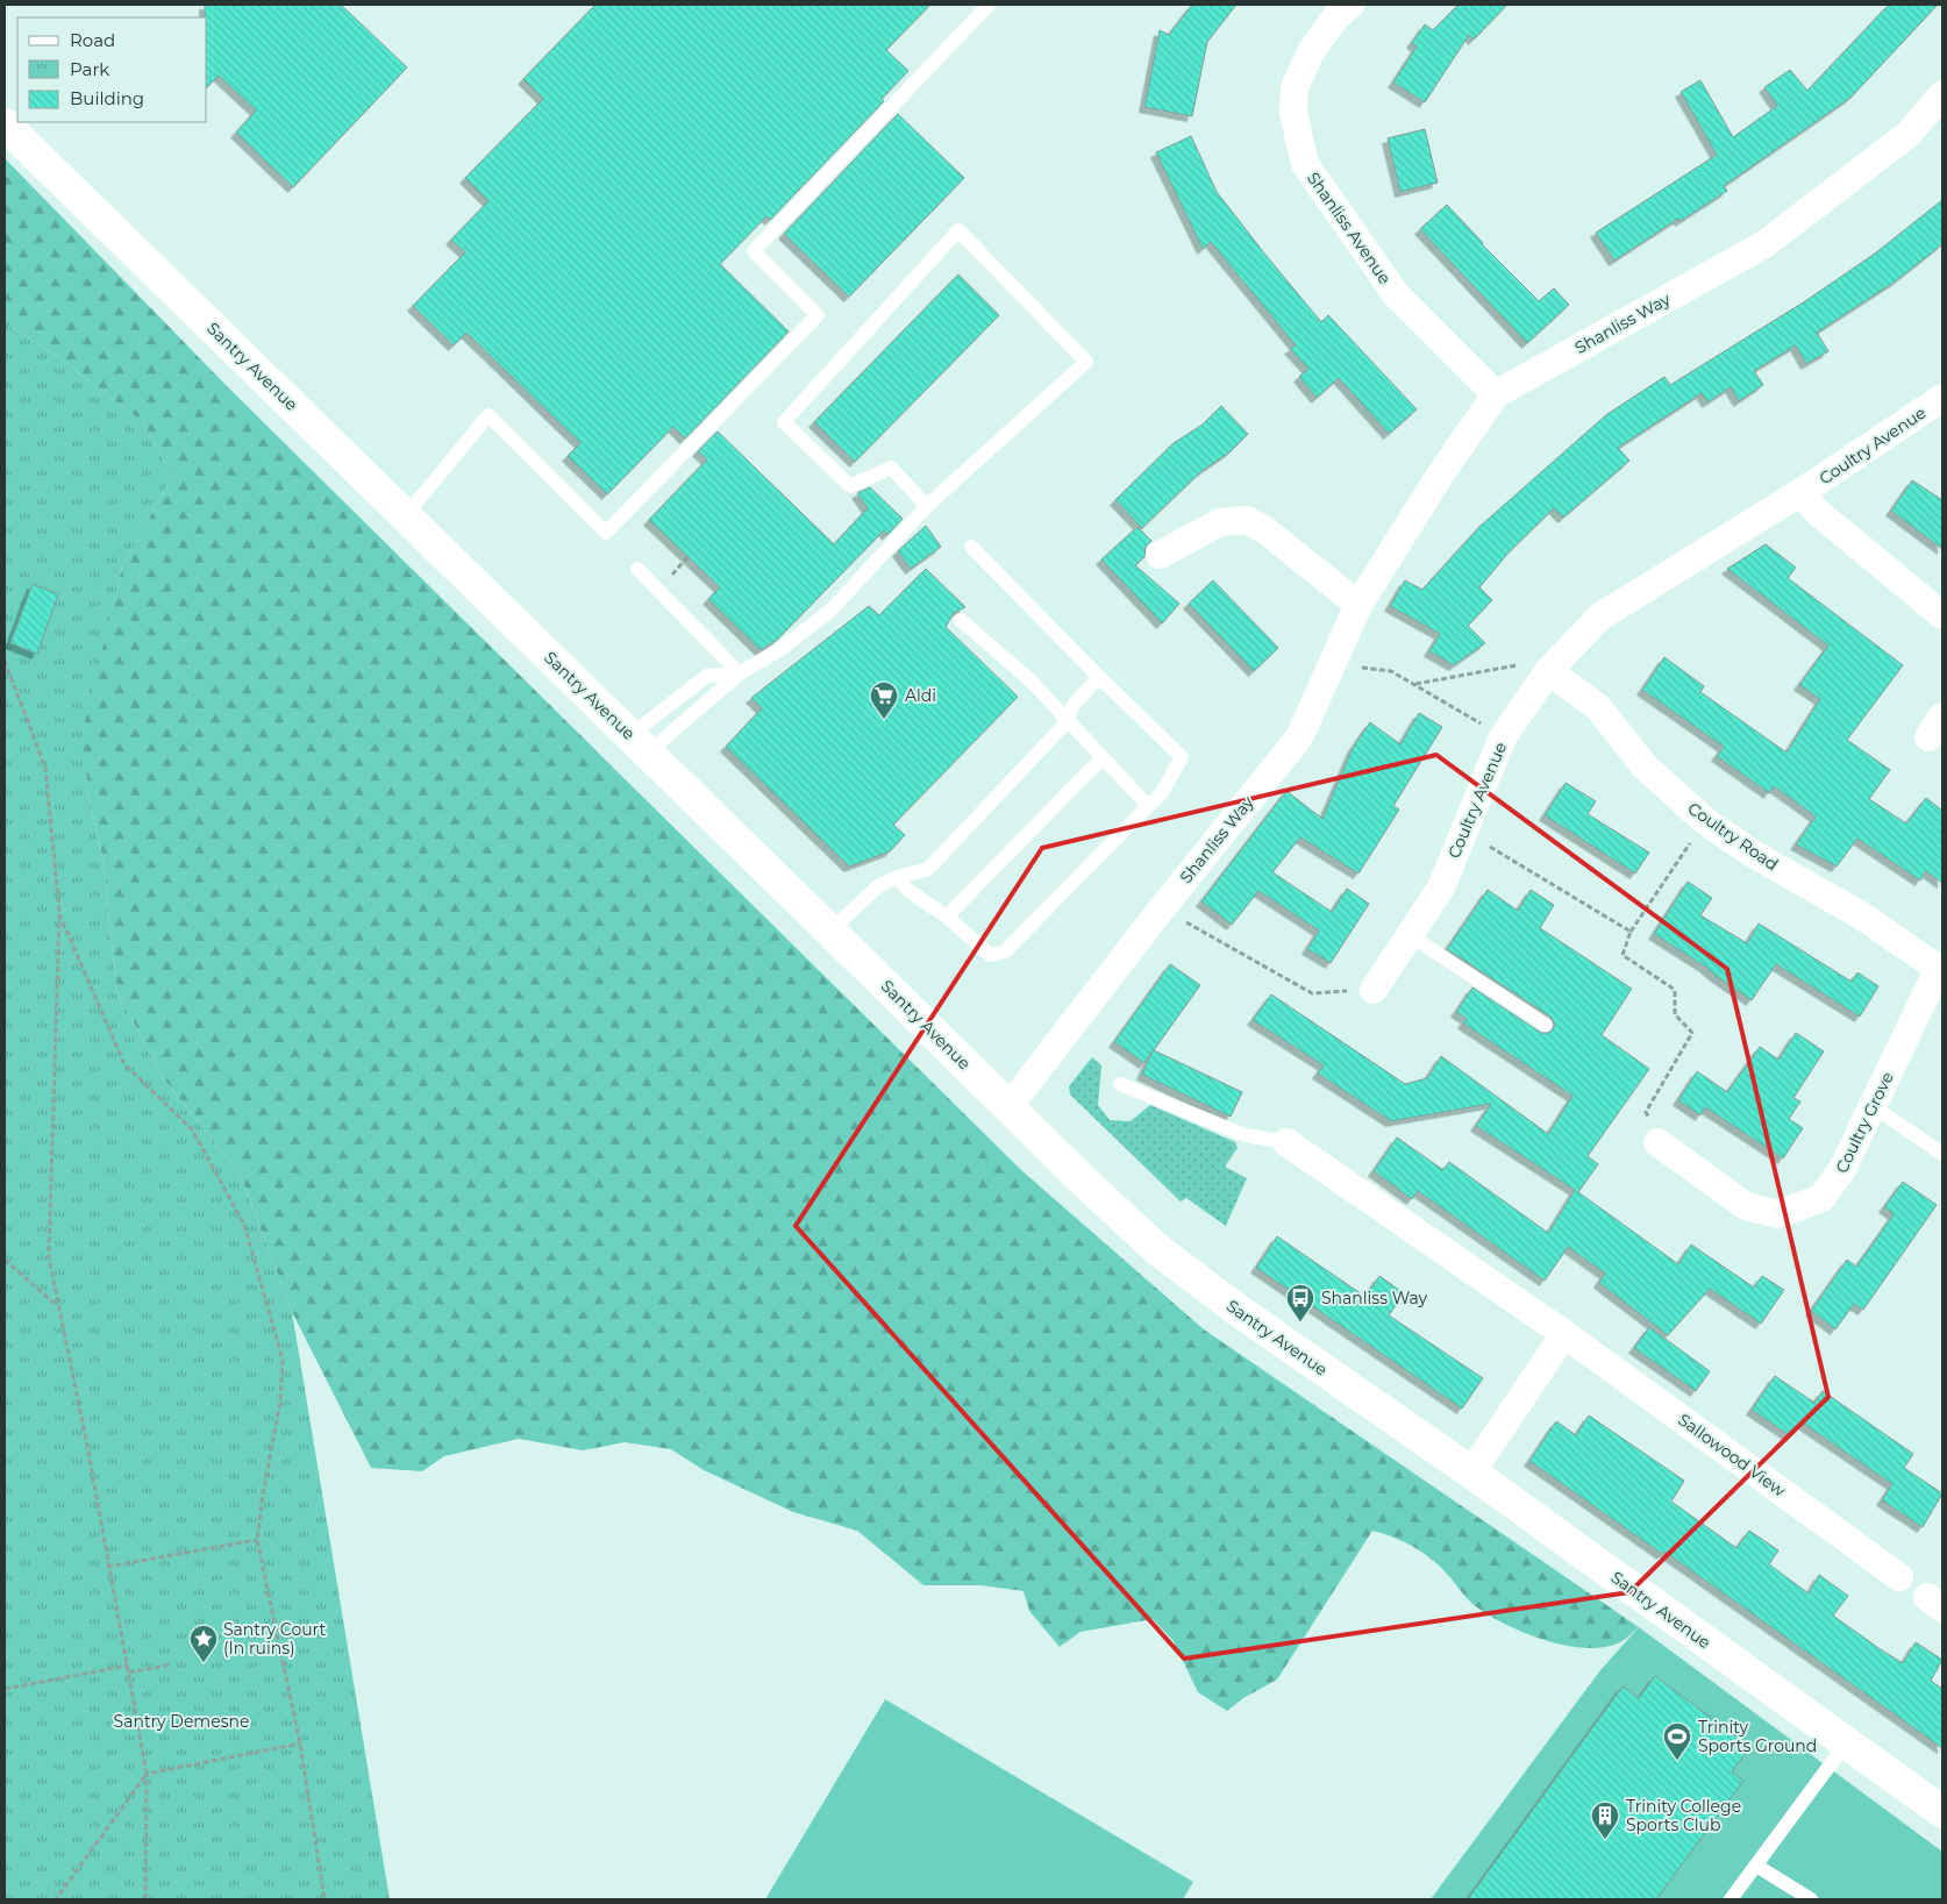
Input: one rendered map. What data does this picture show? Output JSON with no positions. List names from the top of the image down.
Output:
{
  "streets": {
    "main road": ["Santry Avenue"],
    "street": [
      "Shanliss Avenue",
      "Shanliss Way",
      "Coultry Avenue",
      "Coultry Road",
      "Coultry Grove",
      "Sallowood View"
    ]
  },
  "crossings": [
    ["Shanliss Avenue", "Shanliss Way"],
    ["Shanliss Way", "Santry Avenue"],
    ["Coultry Avenue", "Coultry Road"],
    ["Coultry Road", "Coultry Grove"]
  ],
  "parks": ["Santry Demesne"],
  "places": {
    "supermarket": ["Aldi"],
    "bus stop": ["Shanliss Way"],
    "place": ["Santry Court (In ruins)"],
    "sports": ["Trinity Sports Ground"],
    "building": ["Trinity College Sports Club"]
  },
  "legend": ["Road", "Park", "Building"]
}
